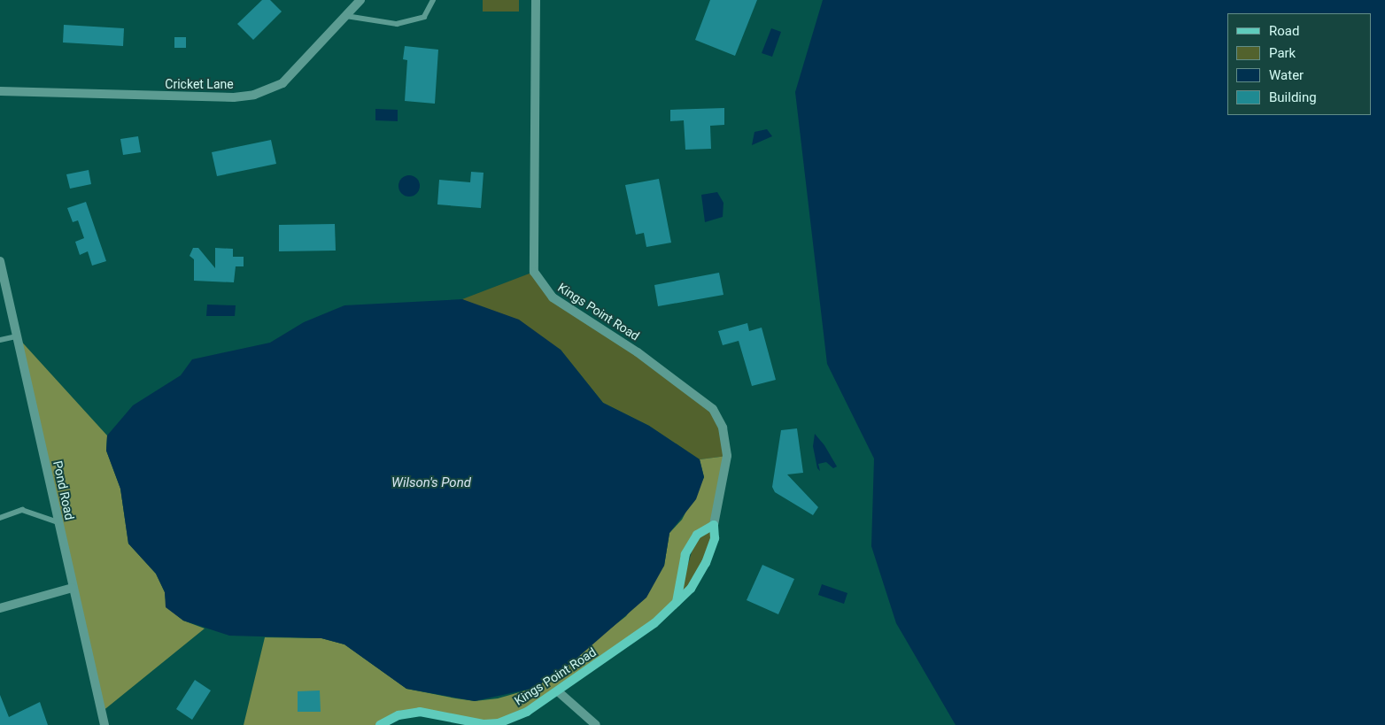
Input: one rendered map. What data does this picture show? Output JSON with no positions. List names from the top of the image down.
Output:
{
  "streets": {
    "main road": ["Kings Point Road"],
    "street": ["Cricket Lane", "Pond Road"]
  },
  "water": ["Wilson's Pond"],
  "legend": [
    "Road",
    "Park",
    "Water",
    "Building"
  ]
}
